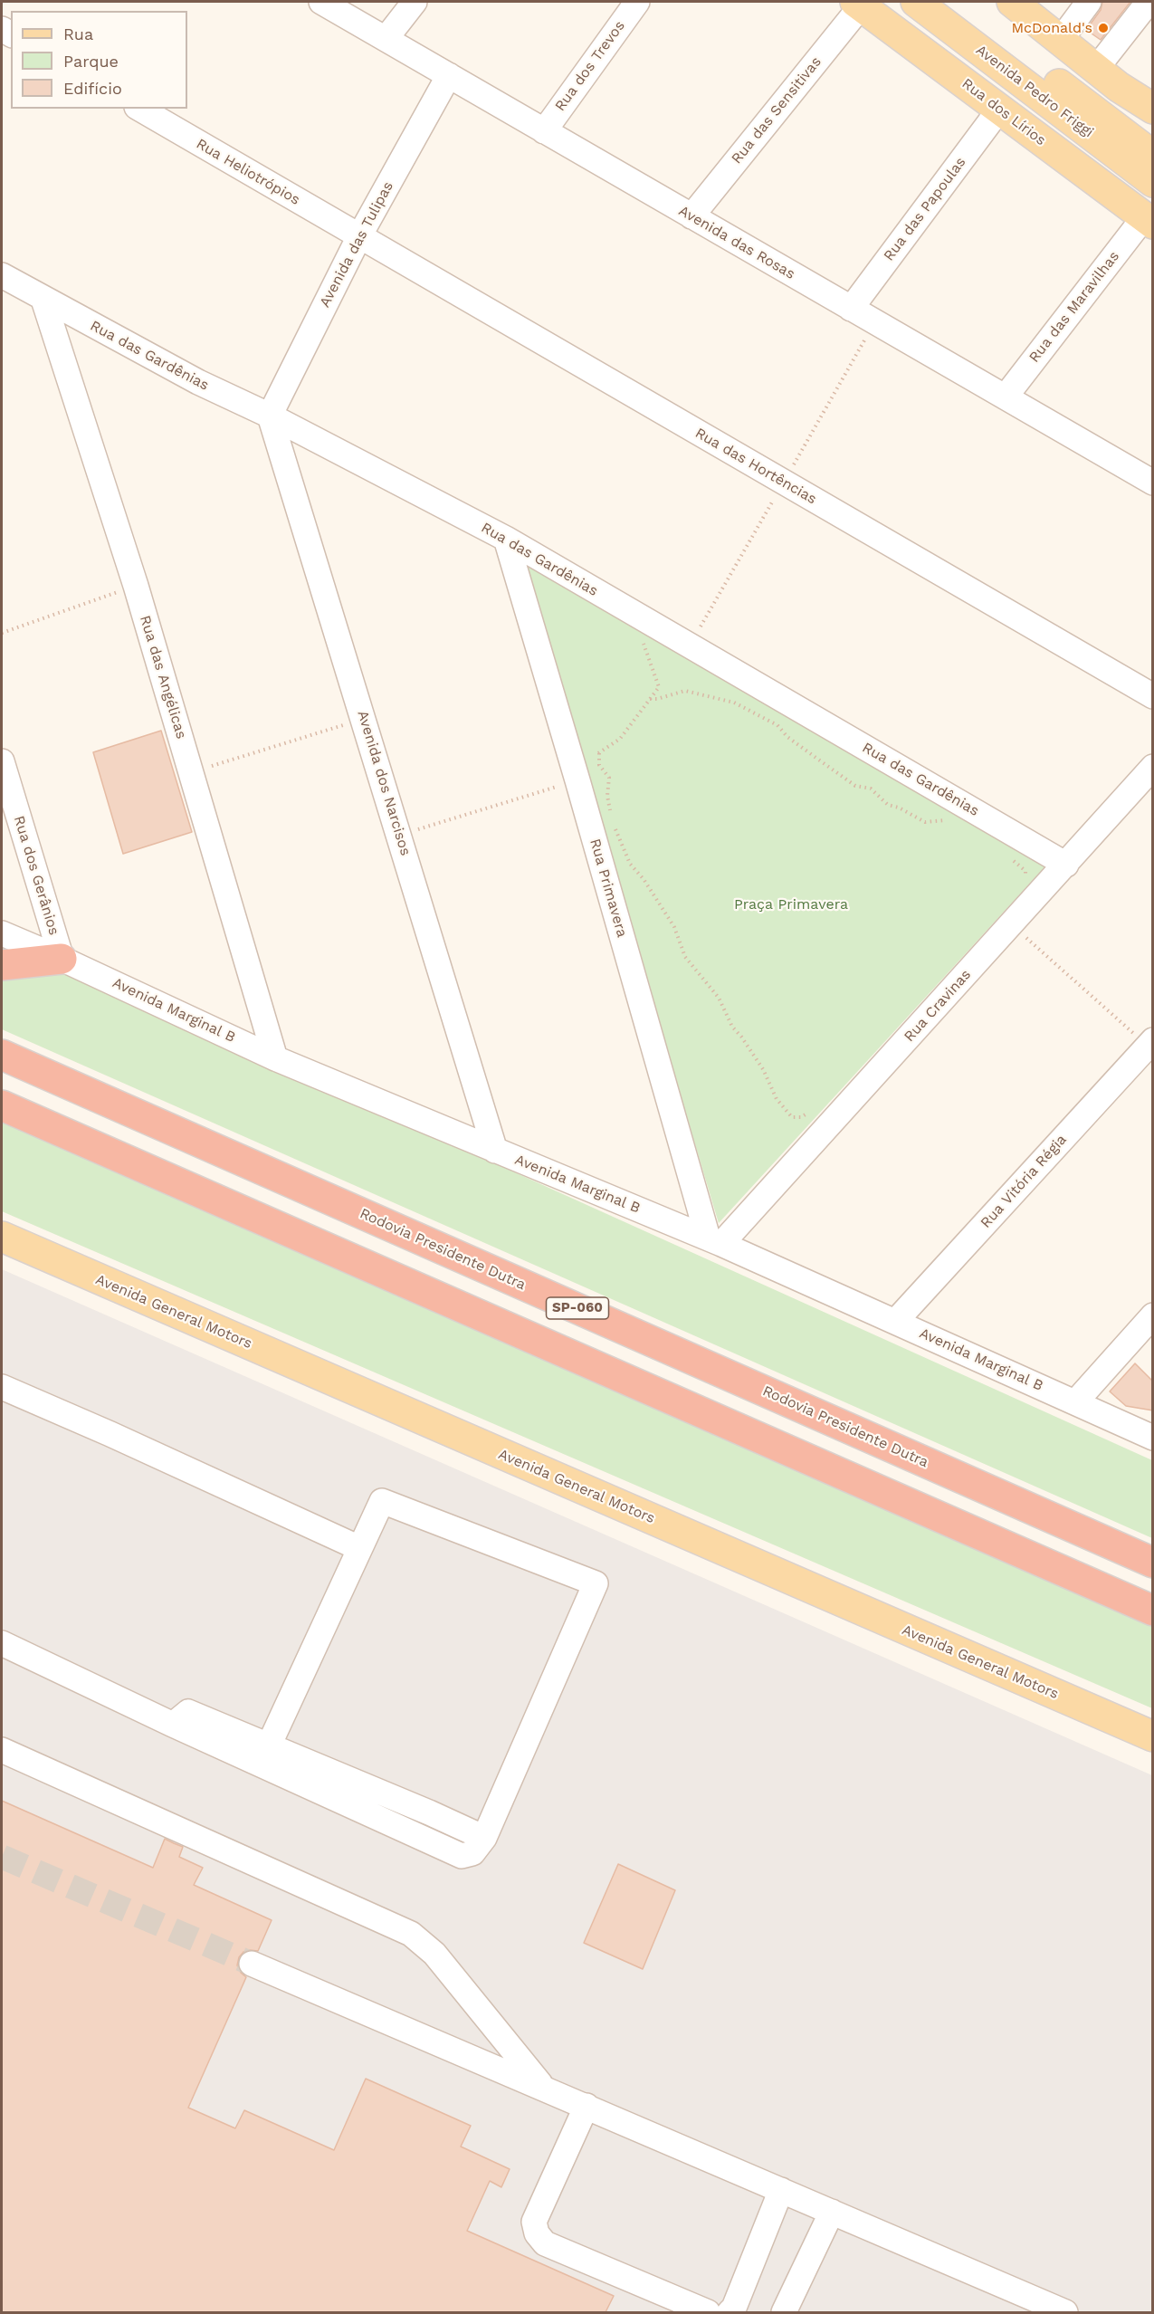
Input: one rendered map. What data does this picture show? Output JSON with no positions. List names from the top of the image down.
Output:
{
  "streets": {
    "highway": ["Rodovia Presidente Dutra", "SP-060"],
    "main road": ["Avenida Pedro Friggi", "Rua dos Lírios", "Avenida General Motors"],
    "street": [
      "Rua dos Trevos",
      "Rua das Sensitivas",
      "Rua Heliotrópios",
      "Rua das Papoulas",
      "Avenida das Rosas",
      "Avenida das Tulipas",
      "Rua das Maravilhas",
      "Rua das Gardênias",
      "Rua das Hortências",
      "Rua das Angélicas",
      "Avenida dos Narcisos",
      "Rua dos Gerânios",
      "Rua Primavera",
      "Rua Cravinas",
      "Avenida Marginal B",
      "Rua Vitória Régia"
    ]
  },
  "crossings": [
    ["Rua dos Trevos", "Avenida das Rosas"],
    ["Rua das Sensitivas", "Rua dos Lírios"],
    ["Rua das Sensitivas", "Avenida das Rosas"],
    ["Rua dos Lírios", "Rua das Papoulas"],
    ["Rua dos Lírios", "Rua das Maravilhas"],
    ["Rua Heliotrópios", "Avenida das Tulipas"],
    ["Rua Heliotrópios", "Rua das Hortências"],
    ["Rua das Papoulas", "Avenida das Rosas"],
    ["Avenida das Rosas", "Avenida das Tulipas"],
    ["Avenida das Rosas", "Rua das Maravilhas"],
    ["Avenida das Tulipas", "Rua das Gardênias"],
    ["Avenida das Tulipas", "Rua das Hortências"],
    ["Avenida das Tulipas", "Avenida dos Narcisos"],
    ["Rua das Gardênias", "Rua das Angélicas"],
    ["Rua das Gardênias", "Avenida dos Narcisos"],
    ["Rua das Gardênias", "Rua Primavera"],
    ["Rua das Gardênias", "Rua Cravinas"],
    ["Rua das Angélicas", "Avenida Marginal B"],
    ["Avenida dos Narcisos", "Avenida Marginal B"],
    ["Rua dos Gerânios", "Avenida Marginal B"],
    ["Rua Primavera", "Rua Cravinas"],
    ["Rua Primavera", "Avenida Marginal B"],
    ["Rua Cravinas", "Avenida Marginal B"],
    ["Avenida Marginal B", "Rua Vitória Régia"]
  ],
  "parks": ["Praça Primavera"],
  "places": ["McDonald's"],
  "legend": ["Rua", "Parque", "Edifício"]
}
